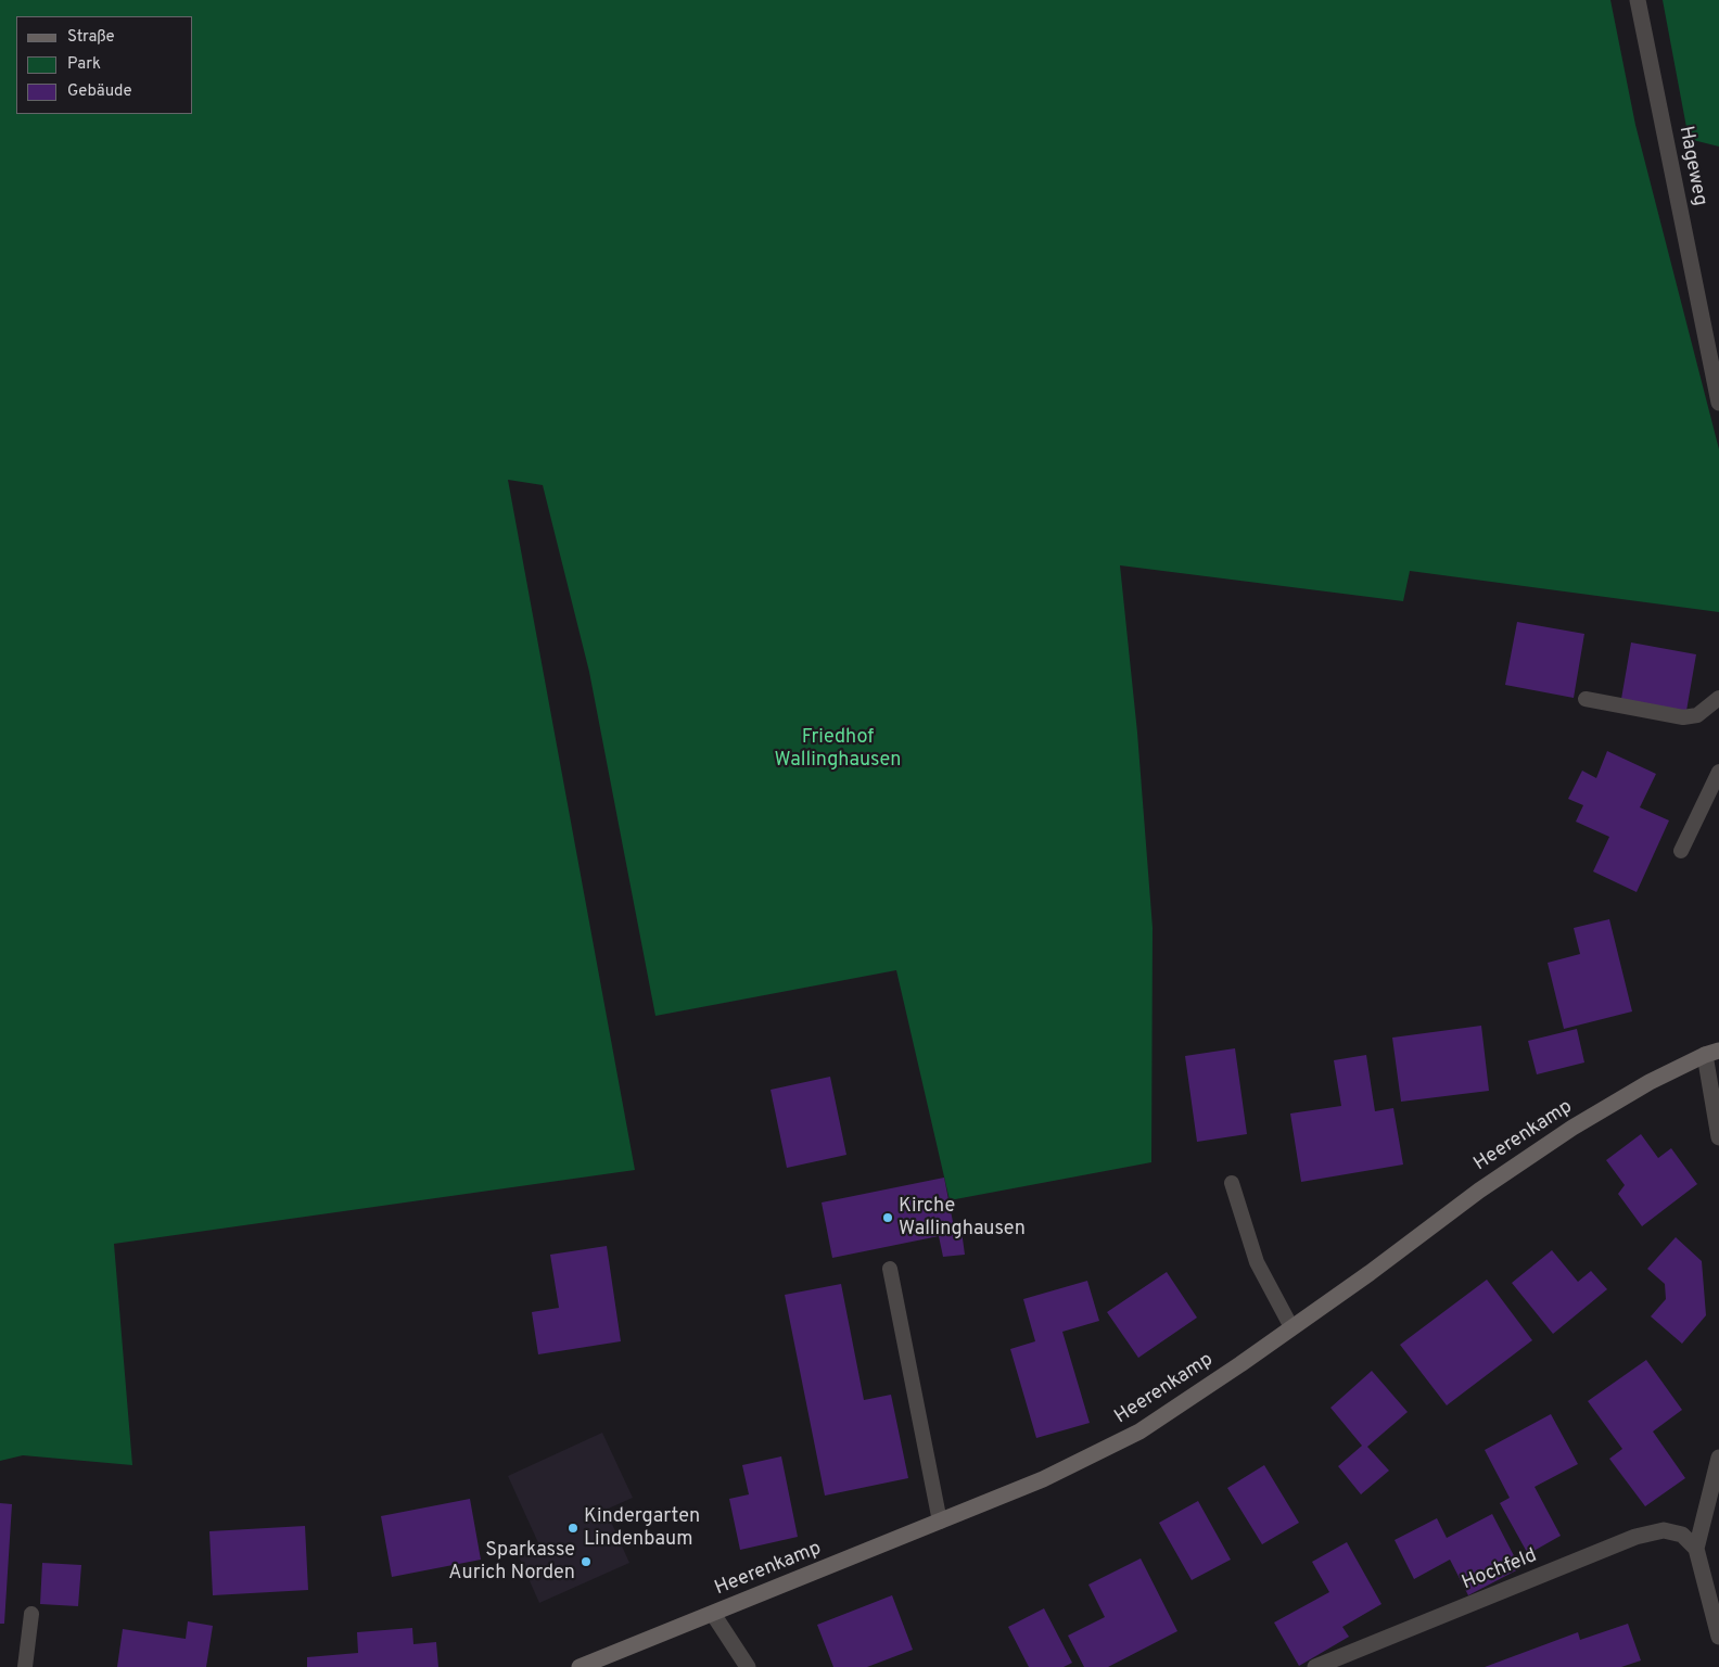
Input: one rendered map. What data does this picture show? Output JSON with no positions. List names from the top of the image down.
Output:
{
  "streets": {
    "street": ["Hageweg", "Heerenkamp", "Hochfeld"]
  },
  "parks": ["Friedhof Wallinghausen"],
  "places": ["Kirche Wallinghausen", "Kindergarten Lindenbaum", "Sparkasse Aurich Norden"],
  "legend": ["Straße", "Park", "Gebäude"]
}
